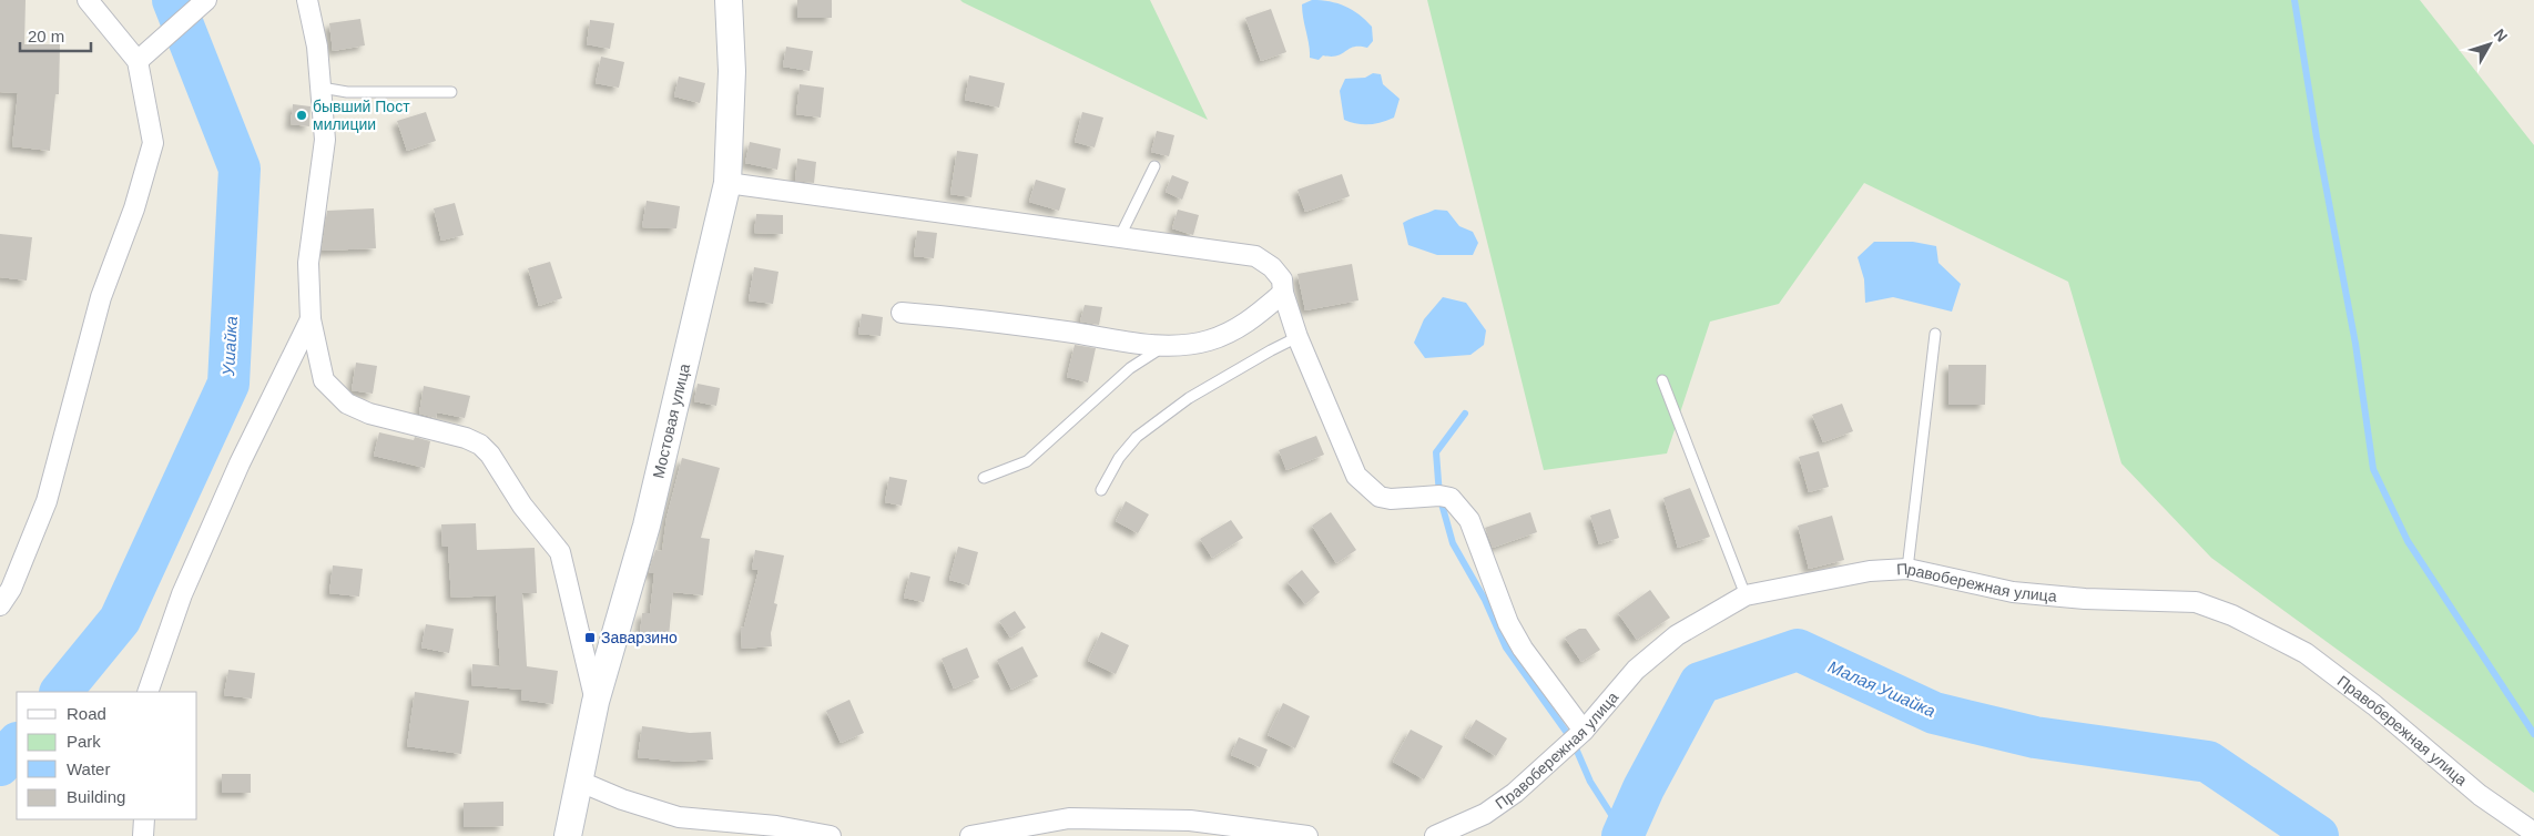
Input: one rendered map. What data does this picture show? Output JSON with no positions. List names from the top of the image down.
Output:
{
  "streets": {
    "street": ["Мостовая улица", "Правобережная улица"]
  },
  "water": ["Ушайка", "Малая Ушайка"],
  "places": {
    "other": ["бывший Пост милиции"],
    "transit": ["Заварзино"]
  },
  "legend": [
    "Road",
    "Park",
    "Water",
    "Building"
  ],
  "scale_bar": "20 m",
  "north": "top right"
}
